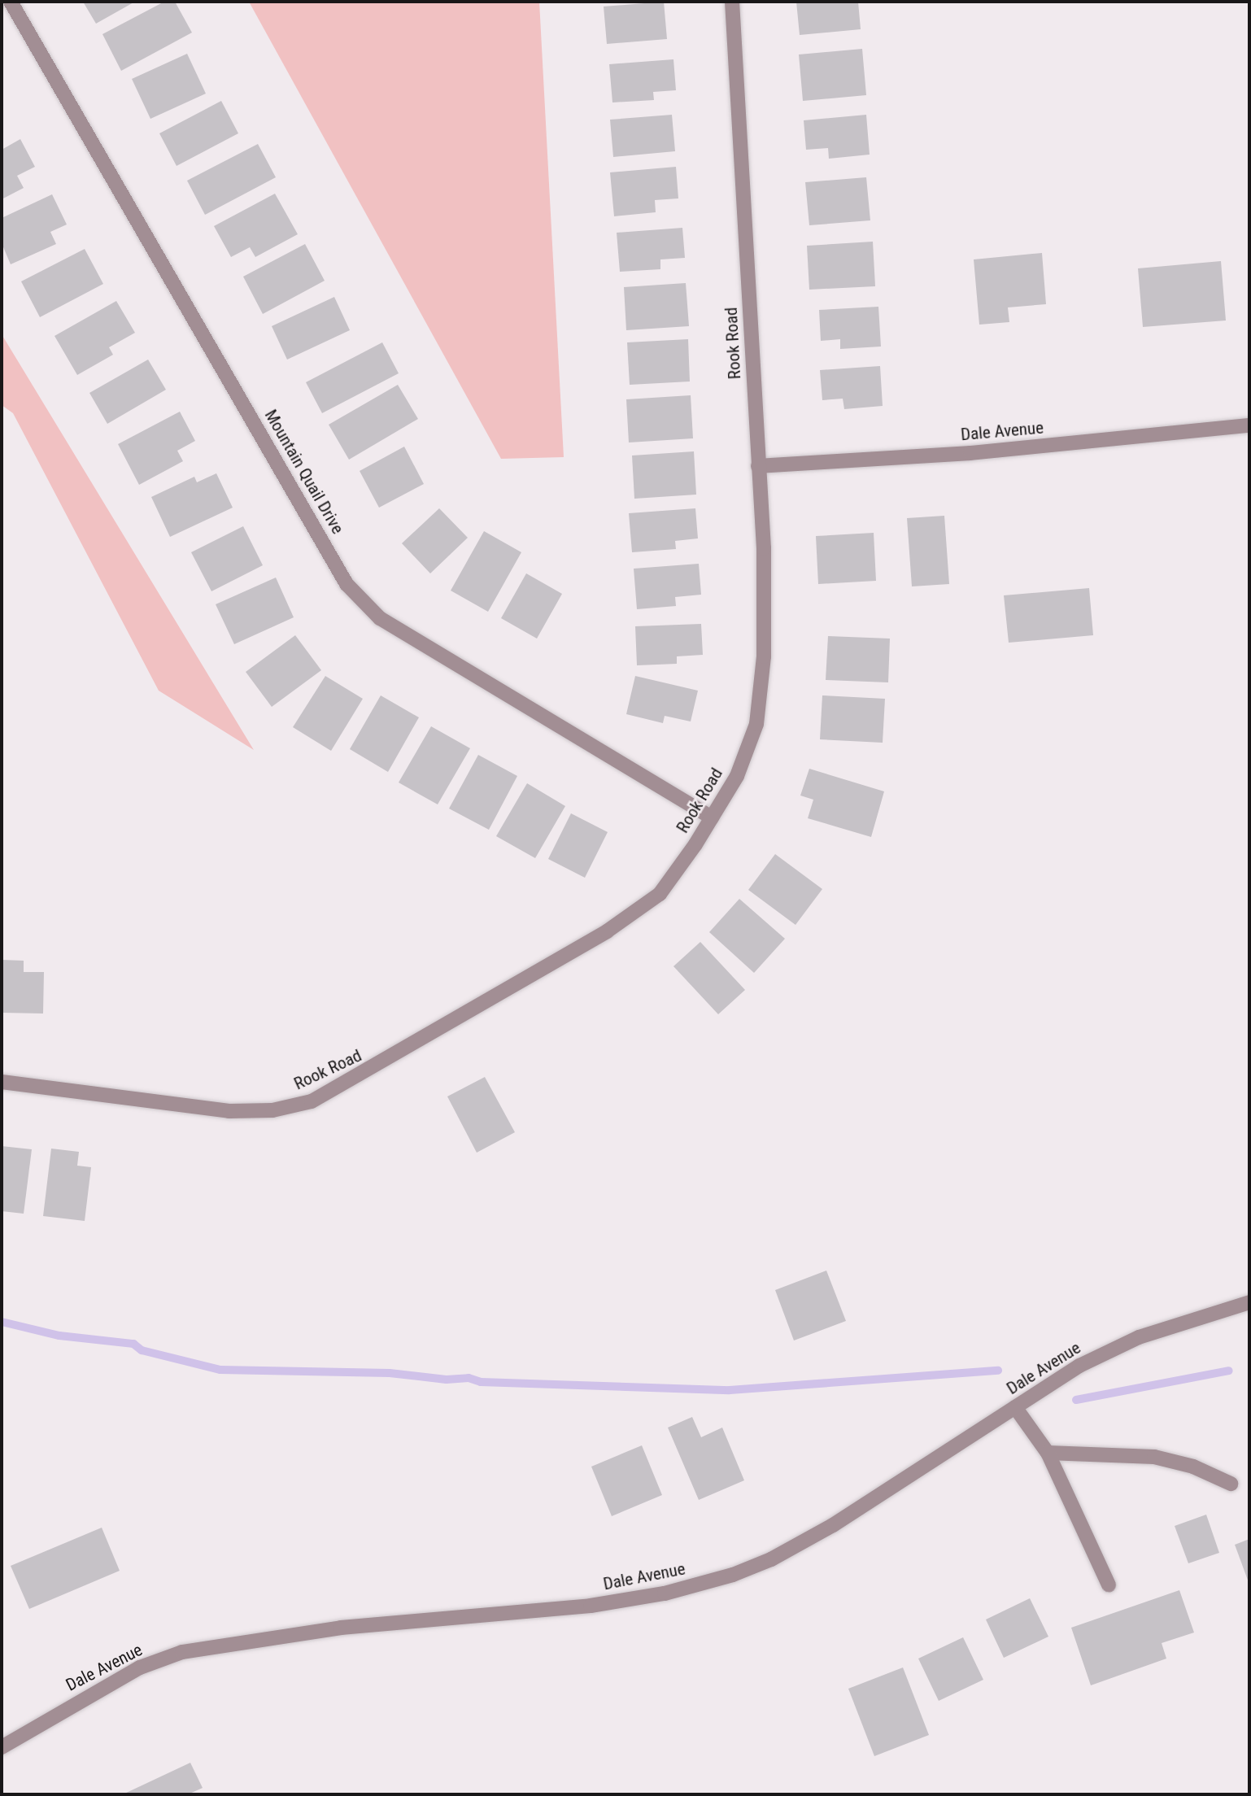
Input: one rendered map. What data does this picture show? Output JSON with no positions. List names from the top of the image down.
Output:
{
  "streets": {
    "street": ["Rook Road", "Dale Avenue", "Mountain Quail Drive"]
  },
  "crossings": [
    ["Rook Road", "Dale Avenue"],
    ["Rook Road", "Mountain Quail Drive"]
  ]
}
